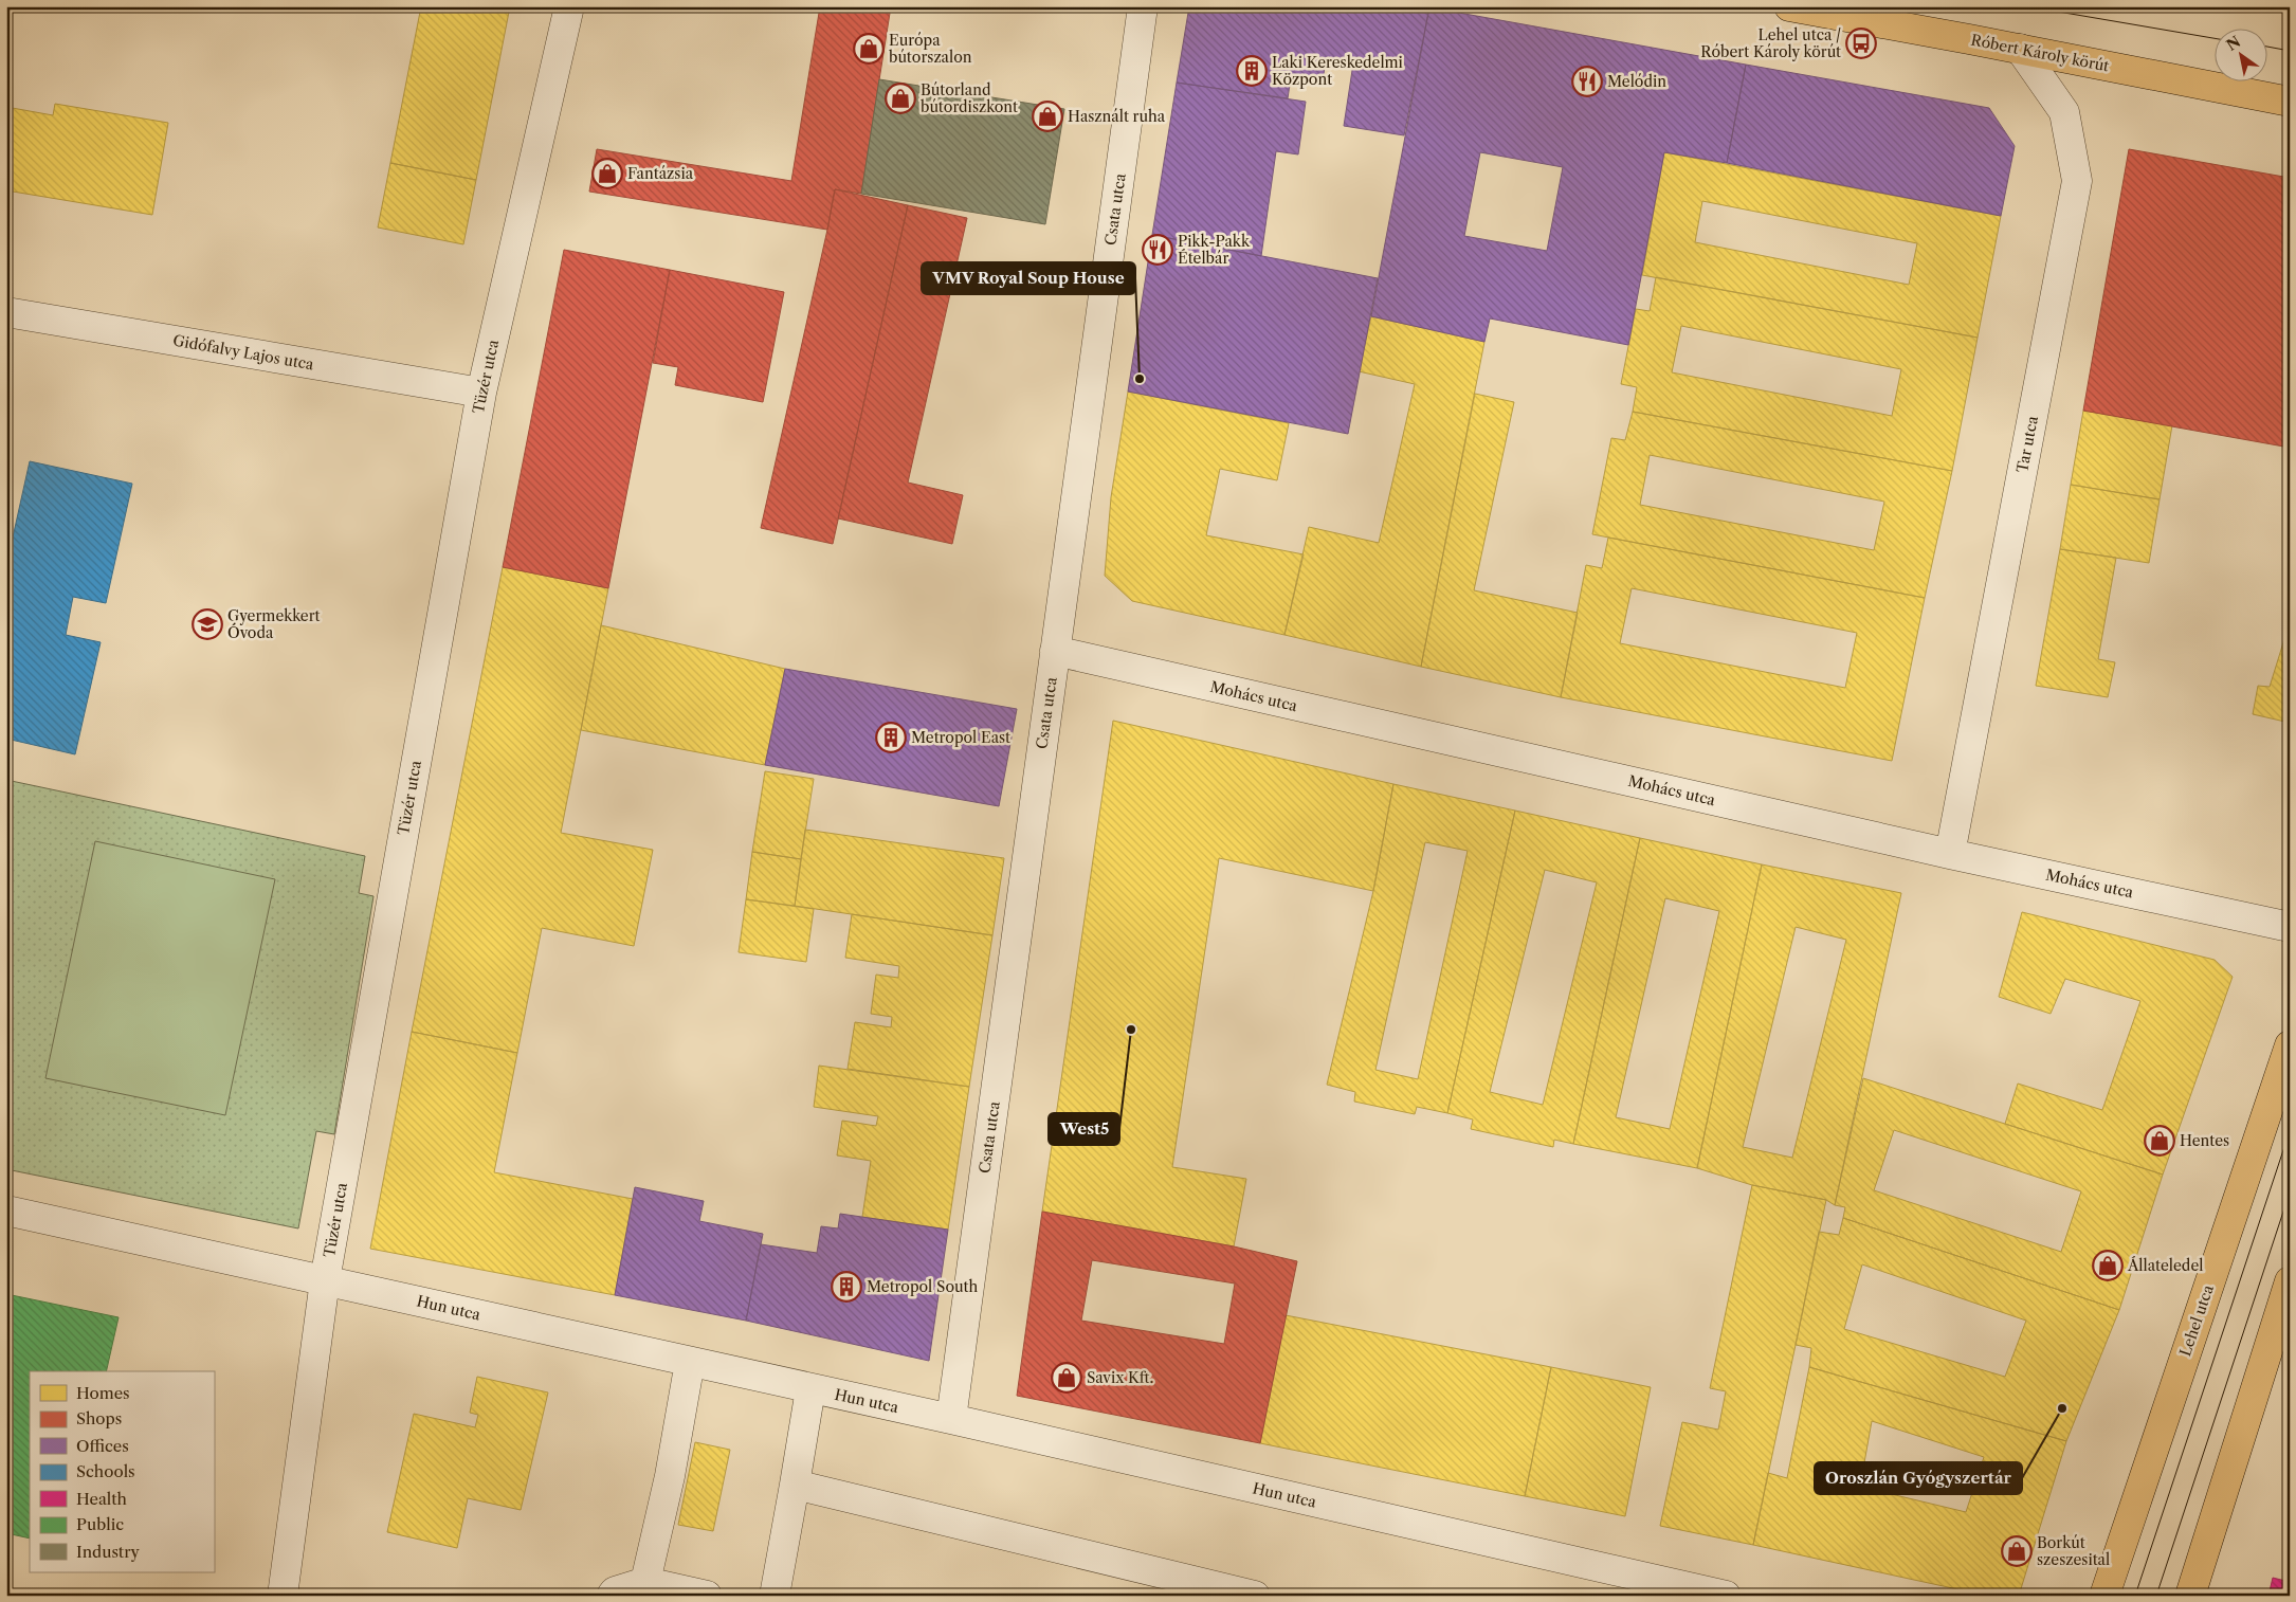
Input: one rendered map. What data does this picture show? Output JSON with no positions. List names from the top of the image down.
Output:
{
  "streets": {
    "main road": ["Róbert Károly körút", "Lehel utca"],
    "street": [
      "Csata utca",
      "Gidófalvy Lajos utca",
      "Tüzér utca",
      "Tar utca",
      "Mohács utca",
      "Hun utca"
    ]
  },
  "crossings": [
    ["Róbert Károly körút", "Tar utca"],
    ["Csata utca", "Mohács utca"],
    ["Csata utca", "Hun utca"],
    ["Gidófalvy Lajos utca", "Tüzér utca"],
    ["Tüzér utca", "Hun utca"],
    ["Tar utca", "Mohács utca"]
  ],
  "places": {
    "bus stop": ["Lehel utca / Róbert Károly körút"],
    "shop": [
      "Európa bútorszalon",
      "Bútorland bútordiszkont",
      "Használt ruha",
      "Fantázsia",
      "Hentes",
      "Állateledel",
      "Savix Kft.",
      "Borkút szeszesital"
    ],
    "building": ["Laki Kereskedelmi Központ", "Metropol East", "Metropol South"],
    "restaurant": ["Melódin", "Pikk-Pakk Ételbár"],
    "other": ["VMV Royal Soup House", "West5", "Oroszlán Gyógyszertár"],
    "school or university": ["Gyermekkert Óvoda"]
  },
  "legend": [
    "Homes",
    "Shops",
    "Offices",
    "Schools",
    "Health",
    "Public",
    "Industry"
  ],
  "north": "top left"
}
